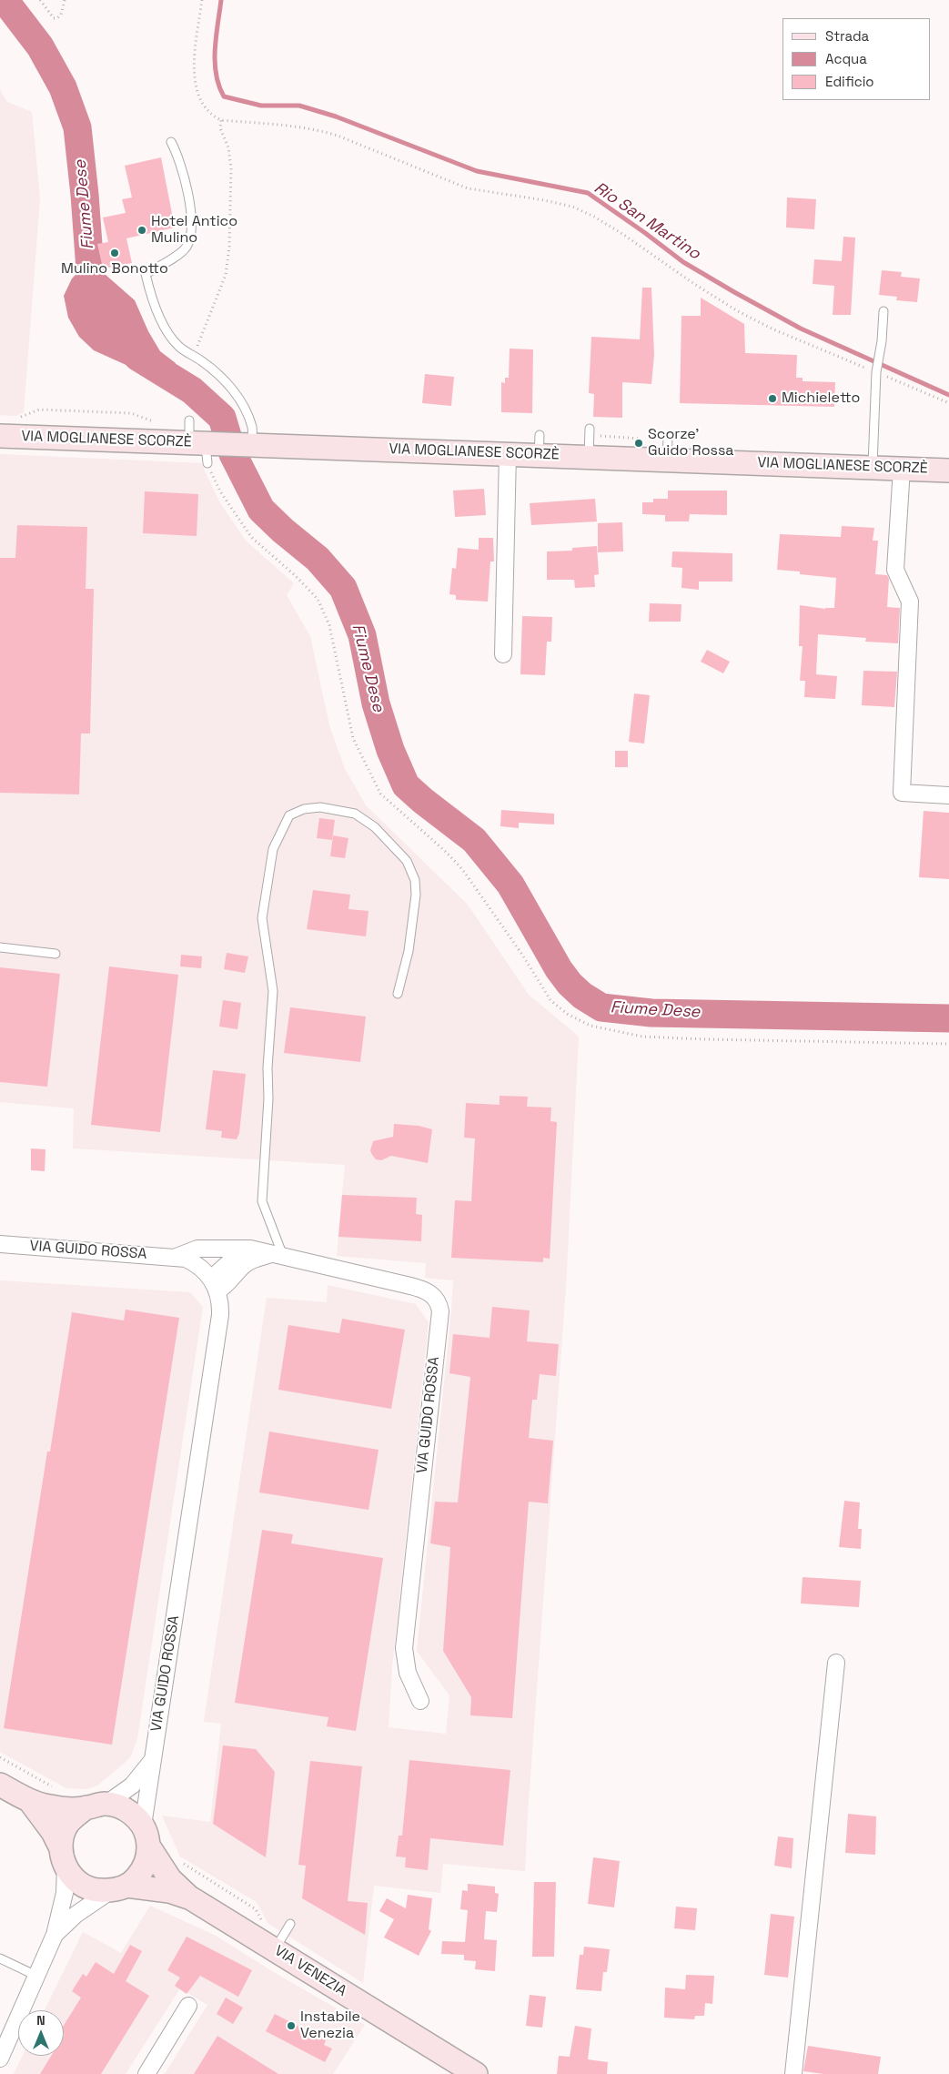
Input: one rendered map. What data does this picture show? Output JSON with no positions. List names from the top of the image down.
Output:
{
  "streets": {
    "main road": ["VIA MOGLIANESE SCORZÈ", "VIA VENEZIA"],
    "street": ["VIA GUIDO ROSSA"]
  },
  "crossings": [
    ["VIA GUIDO ROSSA", "VIA VENEZIA"]
  ],
  "water": ["Fiume Dese", "Rio San Martino"],
  "places": [
    "Hotel Antico Mulino",
    "Mulino Bonotto",
    "Michieletto",
    "Scorze' Guido Rossa",
    "Instabile Venezia"
  ],
  "legend": ["Strada", "Acqua", "Edificio"],
  "north": "top"
}
